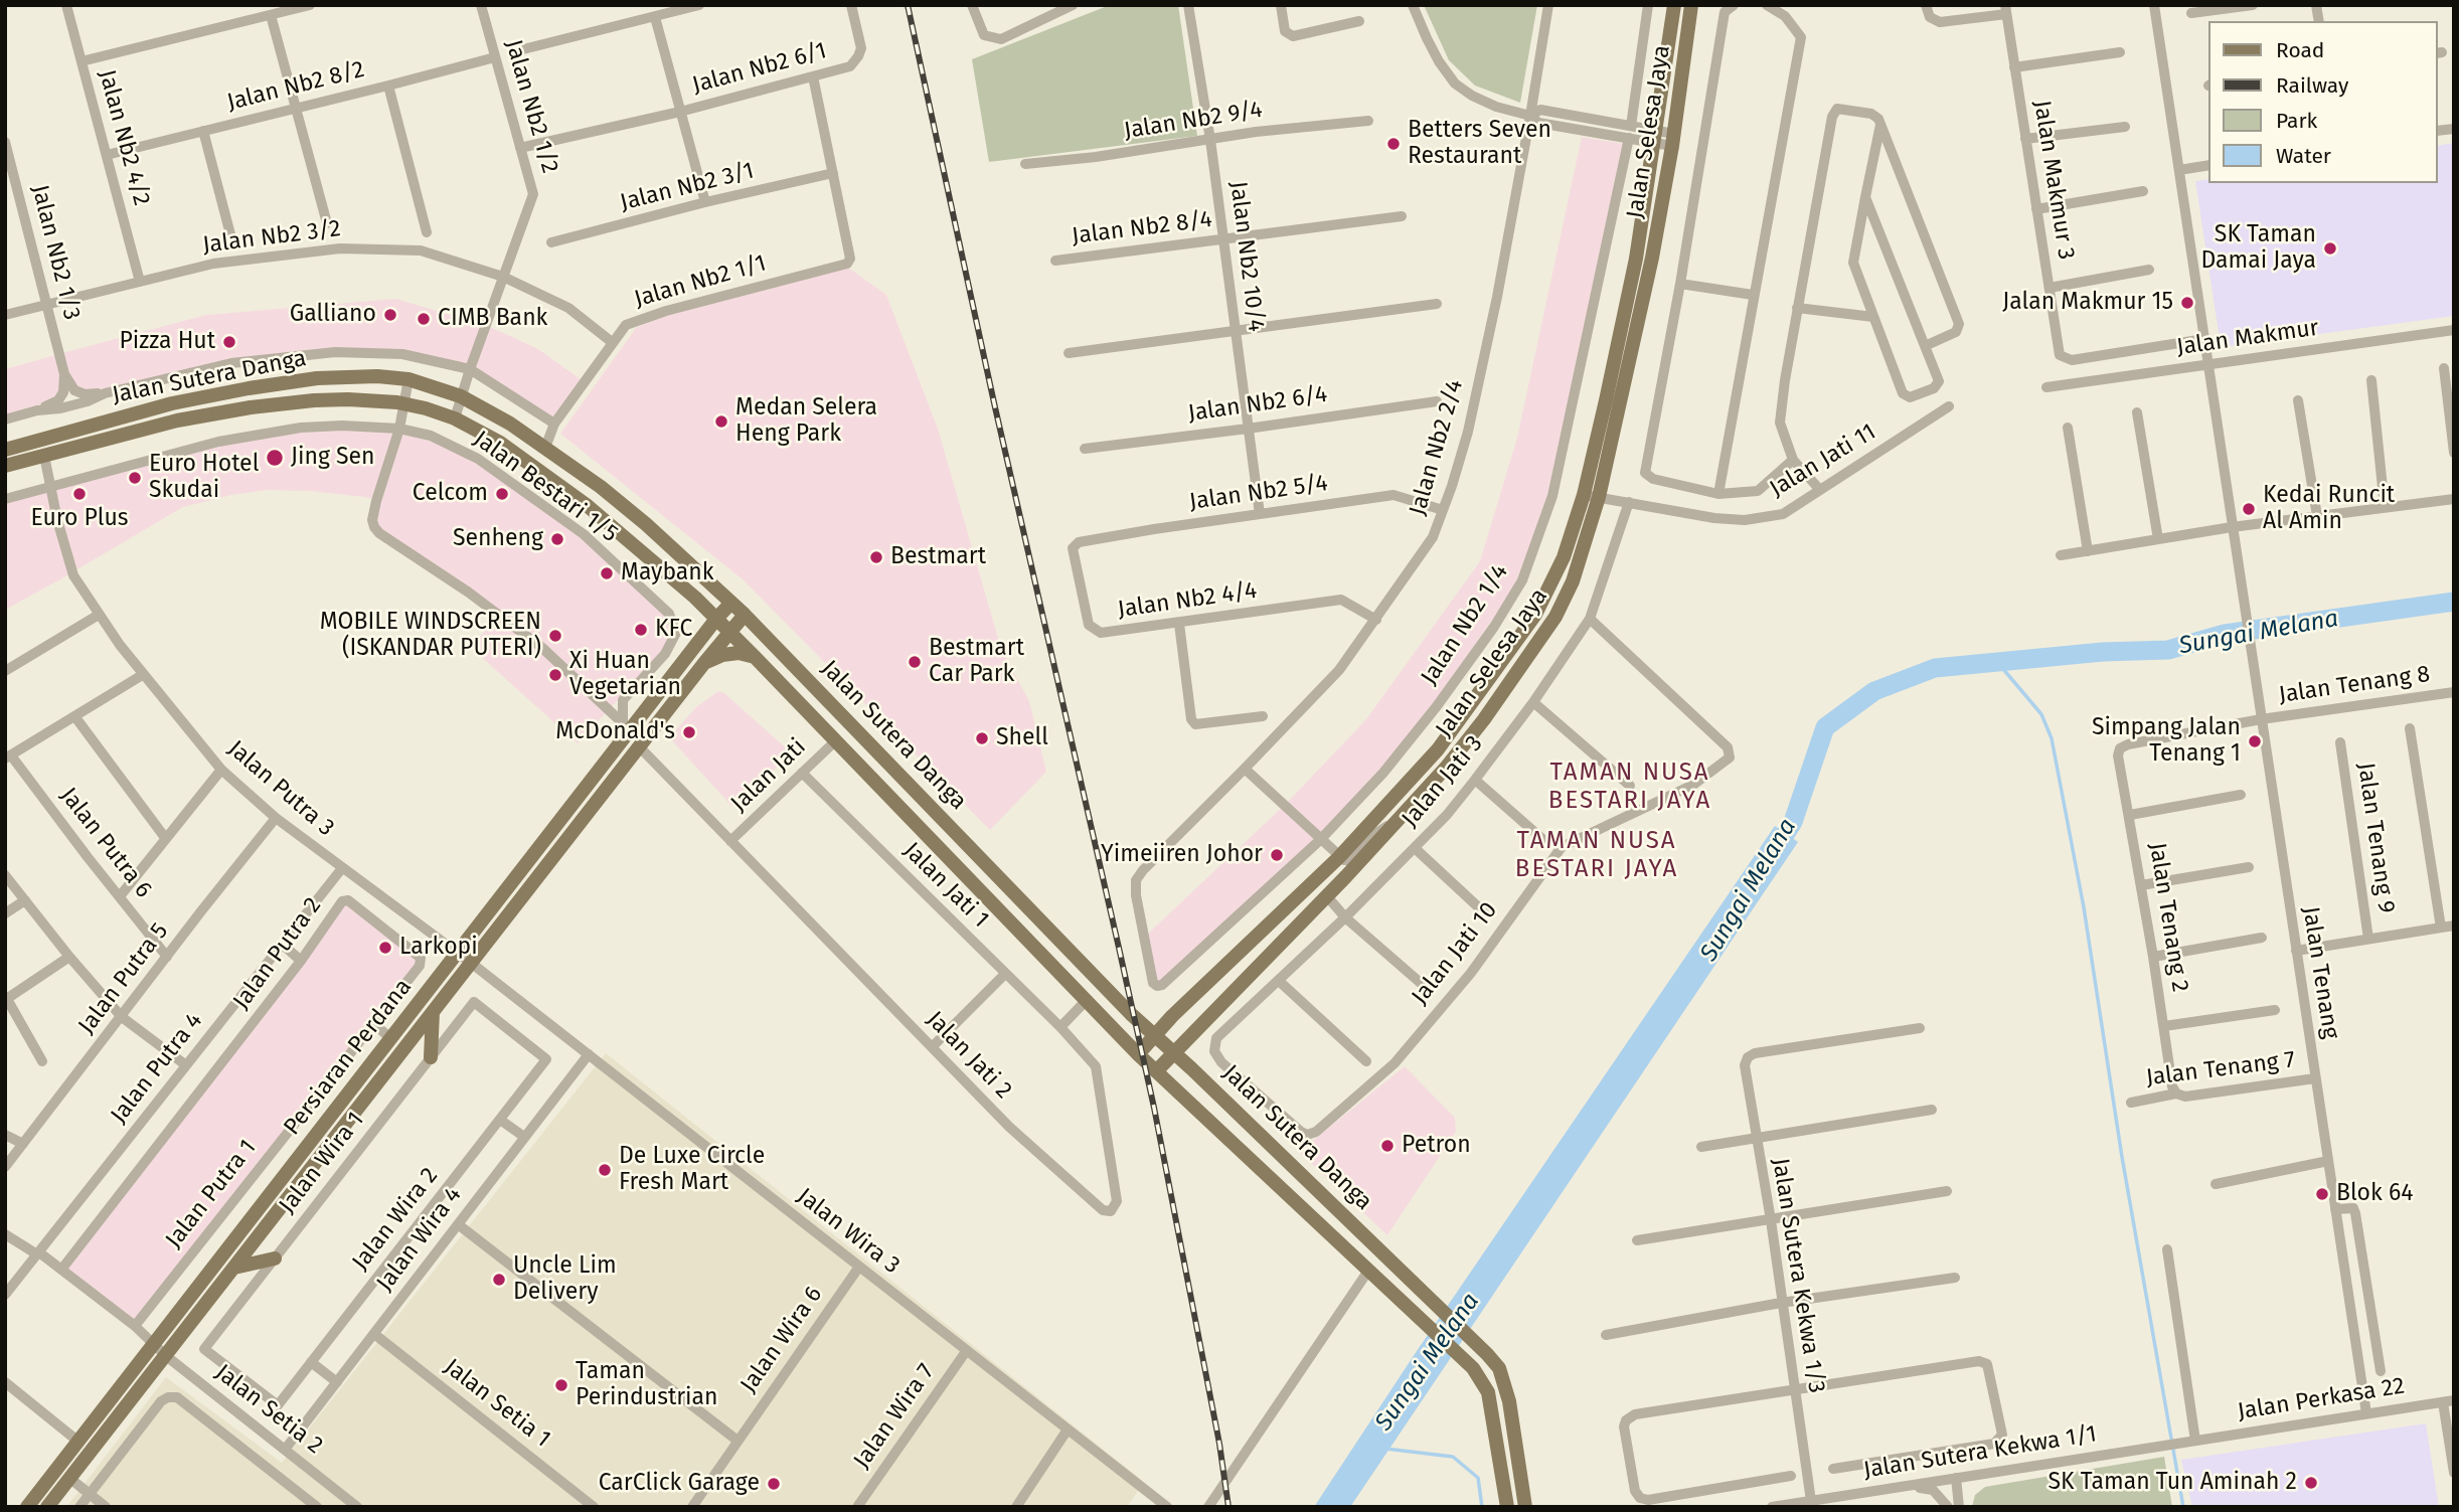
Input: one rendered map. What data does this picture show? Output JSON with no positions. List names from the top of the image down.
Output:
{
  "streets": {
    "main road": ["Jalan Selesa Jaya", "Jalan Sutera Danga", "Persiaran Perdana"],
    "street": [
      "Jalan Nb2 6/1",
      "Jalan Nb2 8/2",
      "Jalan Nb2 1/2",
      "Jalan Nb2 9/4",
      "Jalan Nb2 4/2",
      "Jalan Makmur 3",
      "Jalan Nb2 3/1",
      "Jalan Nb2 8/4",
      "Jalan Nb2 3/2",
      "Jalan Nb2 1/3",
      "Jalan Nb2 10/4",
      "Jalan Nb2 1/1",
      "Jalan Makmur",
      "Jalan Nb2 6/4",
      "Jalan Nb2 2/4",
      "Jalan Jati 11",
      "Jalan Bestari 1/5",
      "Jalan Nb2 5/4",
      "Jalan Nb2 4/4",
      "Jalan Nb2 1/4",
      "Jalan Tenang 8",
      "Jalan Jati",
      "Jalan Jati 3",
      "Jalan Putra 3",
      "Jalan Tenang 9",
      "Jalan Putra 6",
      "Jalan Jati 1",
      "Jalan Tenang 2",
      "Jalan Putra 2",
      "Jalan Jati 10",
      "Jalan Tenang",
      "Jalan Putra 5",
      "Jalan Jati 2",
      "Jalan Putra 4",
      "Jalan Tenang 7",
      "Jalan Wira 1",
      "Jalan Putra 1",
      "Jalan Wira 2",
      "Jalan Wira 3",
      "Jalan Wira 4",
      "Jalan Sutera Kekwa 1/3",
      "Jalan Wira 6",
      "Jalan Perkasa 22",
      "Jalan Setia 1",
      "Jalan Setia 2",
      "Jalan Wira 7",
      "Jalan Sutera Kekwa 1/1"
    ]
  },
  "crossings": [
    ["Jalan Nb2 6/1", "Jalan Nb2 1/2"],
    ["Jalan Nb2 8/2", "Jalan Nb2 1/2"],
    ["Jalan Nb2 8/2", "Jalan Nb2 4/2"],
    ["Jalan Nb2 1/2", "Jalan Nb2 3/2"],
    ["Jalan Nb2 1/2", "Jalan Sutera Danga"],
    ["Jalan Nb2 9/4", "Jalan Nb2 10/4"],
    ["Jalan Selesa Jaya", "Jalan Sutera Danga"],
    ["Jalan Selesa Jaya", "Jalan Jati 11"],
    ["Jalan Nb2 4/2", "Jalan Nb2 3/2"],
    ["Jalan Nb2 3/1", "Jalan Nb2 1/1"],
    ["Jalan Nb2 8/4", "Jalan Nb2 10/4"],
    ["Jalan Nb2 3/2", "Jalan Nb2 1/3"],
    ["Jalan Nb2 3/2", "Jalan Nb2 1/1"],
    ["Jalan Nb2 10/4", "Jalan Nb2 6/4"],
    ["Jalan Nb2 10/4", "Jalan Nb2 5/4"],
    ["Jalan Nb2 1/1", "Jalan Sutera Danga"],
    ["Jalan Sutera Danga", "Jalan Jati"],
    ["Jalan Sutera Danga", "Jalan Putra 3"],
    ["Jalan Sutera Danga", "Persiaran Perdana"],
    ["Jalan Nb2 2/4", "Jalan Nb2 5/4"],
    ["Jalan Nb2 2/4", "Jalan Nb2 4/4"],
    ["Jalan Nb2 2/4", "Jalan Nb2 1/4"],
    ["Jalan Jati 11", "Jalan Jati 3"],
    ["Jalan Bestari 1/5", "Jalan Putra 3"],
    ["Jalan Nb2 5/4", "Jalan Nb2 4/4"],
    ["Jalan Tenang 8", "Jalan Tenang 2"],
    ["Jalan Tenang 8", "Jalan Tenang"],
    ["Jalan Jati", "Jalan Jati 1"],
    ["Jalan Jati", "Jalan Jati 2"],
    ["Jalan Jati 3", "Jalan Jati 10"],
    ["Jalan Putra 3", "Jalan Putra 5"],
    ["Jalan Putra 3", "Persiaran Perdana"],
    ["Jalan Putra 3", "Jalan Putra 4"],
    ["Jalan Putra 3", "Jalan Wira 3"],
    ["Jalan Putra 6", "Jalan Putra 5"],
    ["Jalan Jati 1", "Jalan Jati 2"],
    ["Jalan Tenang 2", "Jalan Tenang 7"],
    ["Jalan Putra 2", "Jalan Putra 1"],
    ["Jalan Putra 2", "Jalan Setia 2"],
    ["Jalan Tenang", "Jalan Tenang 7"],
    ["Jalan Tenang", "Jalan Perkasa 22"],
    ["Jalan Jati 2", "Persiaran Perdana"],
    ["Persiaran Perdana", "Jalan Wira 3"],
    ["Persiaran Perdana", "Jalan Setia 2"],
    ["Jalan Putra 4", "Jalan Setia 2"],
    ["Jalan Wira 1", "Jalan Wira 2"],
    ["Jalan Putra 1", "Jalan Setia 2"],
    ["Jalan Wira 3", "Jalan Wira 4"],
    ["Jalan Wira 3", "Jalan Wira 6"],
    ["Jalan Wira 3", "Jalan Wira 7"],
    ["Jalan Wira 4", "Jalan Setia 1"],
    ["Jalan Wira 4", "Jalan Setia 2"],
    ["Jalan Sutera Kekwa 1/3", "Jalan Sutera Kekwa 1/1"],
    ["Jalan Perkasa 22", "Jalan Sutera Kekwa 1/1"]
  ],
  "districts": ["TAMAN NUSA BESTARI JAYA", "TAMAN NUSA BESTARI JAYA"],
  "water": ["Sungai Melana"],
  "places": [
    "Betters Seven Restaurant",
    "SK Taman Damai Jaya",
    "Jalan Makmur 15",
    "Galliano",
    "CIMB Bank",
    "Pizza Hut",
    "Medan Selera Heng Park",
    "Jing Sen",
    "Euro Hotel Skudai",
    "Euro Plus",
    "Celcom",
    "Kedai Runcit Al Amin",
    "Senheng",
    "Bestmart",
    "Maybank",
    "KFC",
    "MOBILE WINDSCREEN (ISKANDAR PUTERI)",
    "Bestmart Car Park",
    "Xi Huan Vegetarian",
    "McDonald's",
    "Shell",
    "Simpang Jalan Tenang 1",
    "Yimeiiren Johor",
    "Larkopi",
    "Petron",
    "De Luxe Circle Fresh Mart",
    "Blok 64",
    "Uncle Lim Delivery",
    "Taman Perindustrian",
    "SK Taman Tun Aminah 2",
    "CarClick Garage"
  ],
  "legend": [
    "Road",
    "Railway",
    "Park",
    "Water"
  ]
}
